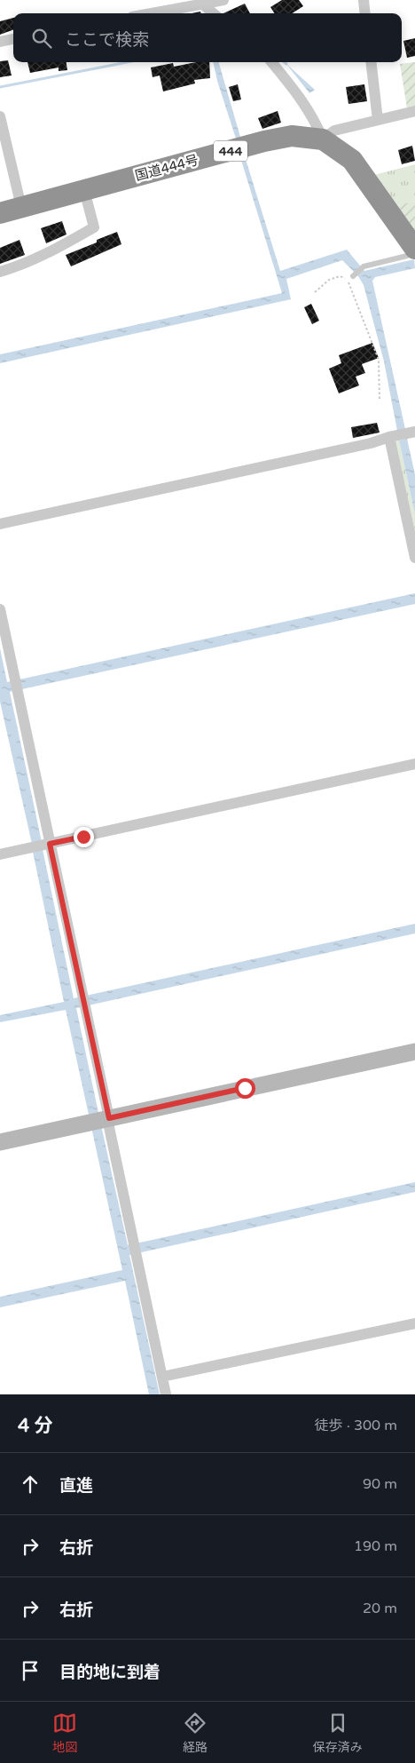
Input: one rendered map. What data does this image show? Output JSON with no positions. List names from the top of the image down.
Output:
{
  "streets": {
    "highway": ["444", "国道444号"]
  },
  "page": {
    "search": "ここで検索",
    "heading": ["4 分", "徒歩 · 300 m"],
    "list": [
      ["直進", "90 m"],
      ["右折", "190 m"],
      ["右折", "20 m"],
      "目的地に到着"
    ],
    "nav": ["地図", "経路", "保存済み"]
  }
}
